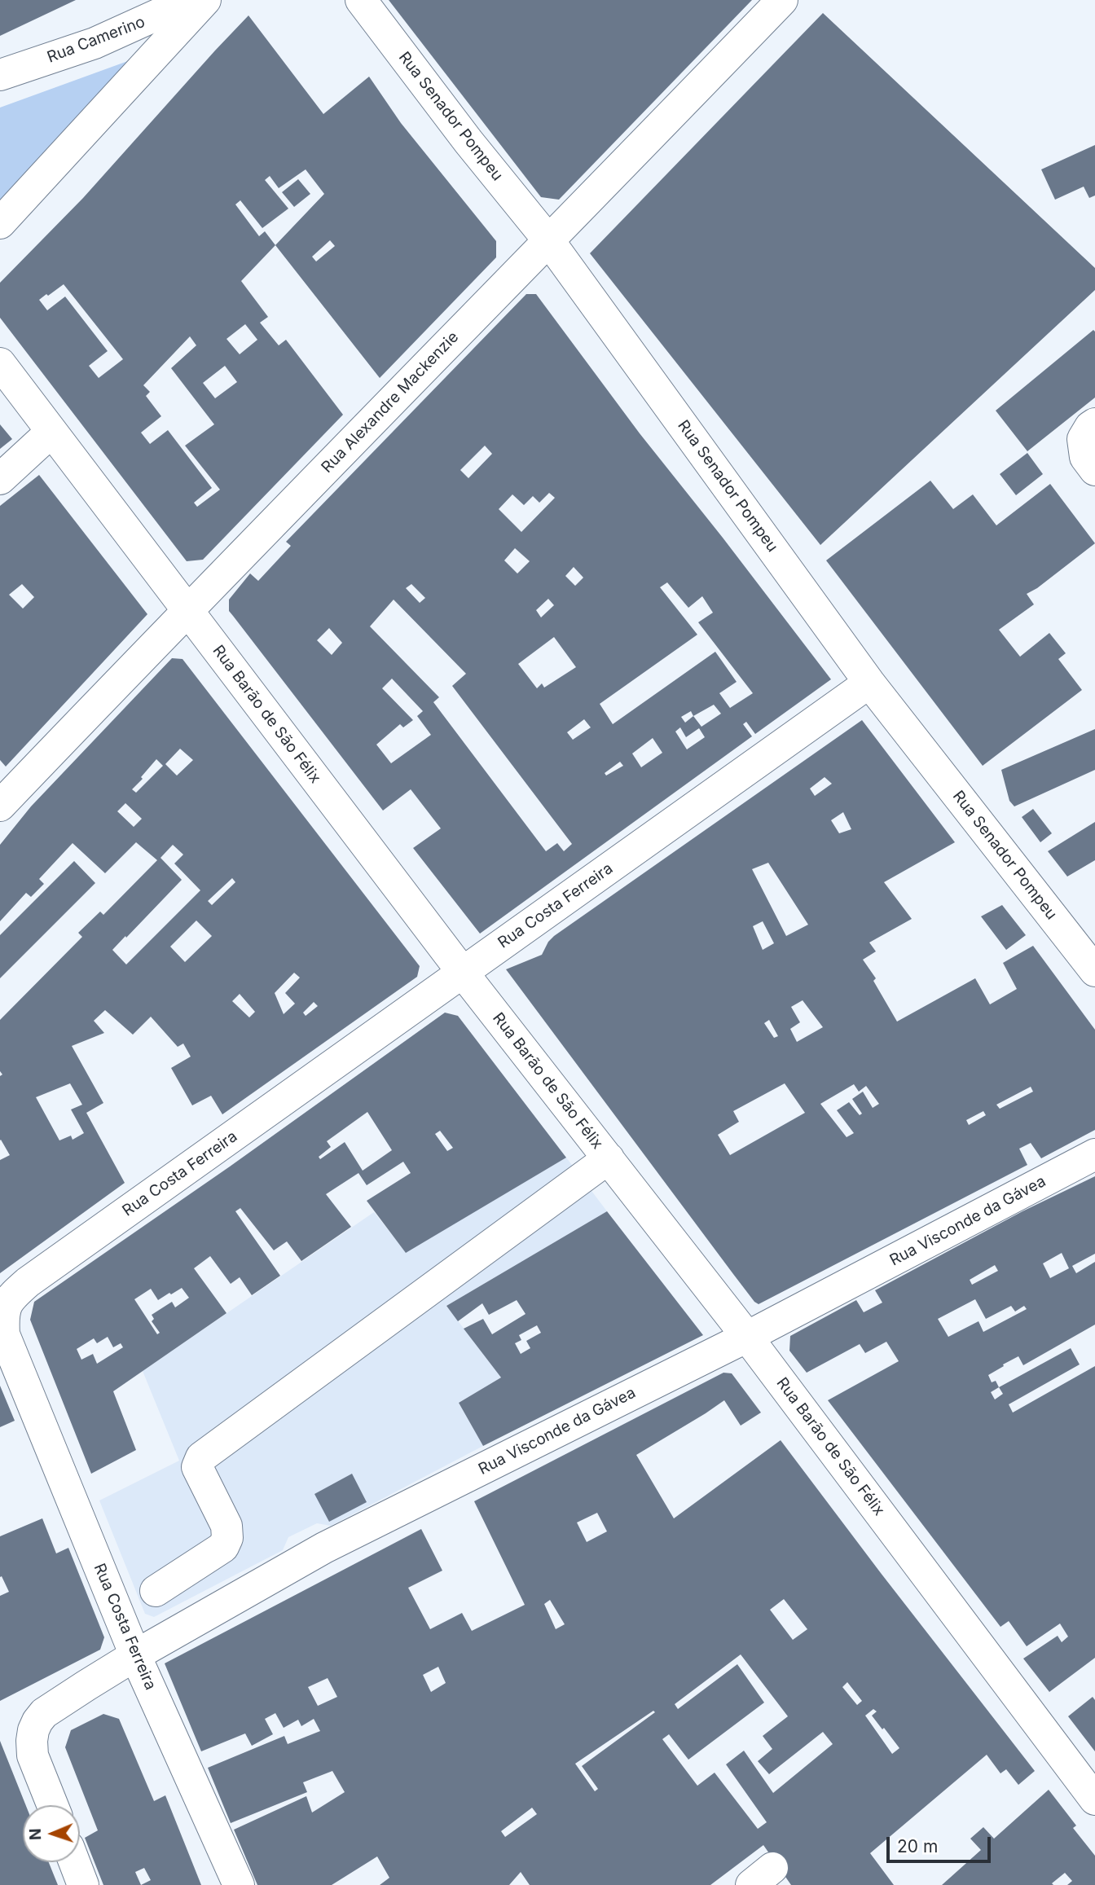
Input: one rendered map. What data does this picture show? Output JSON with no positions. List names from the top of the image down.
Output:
{
  "streets": {
    "street": [
      "Rua Camerino",
      "Rua Senador Pompeu",
      "Rua Alexandre Mackenzie",
      "Rua Barão de São Félix",
      "Rua Costa Ferreira",
      "Rua Visconde da Gávea"
    ]
  },
  "crossings": [
    ["Rua Senador Pompeu", "Rua Alexandre Mackenzie"],
    ["Rua Senador Pompeu", "Rua Costa Ferreira"],
    ["Rua Alexandre Mackenzie", "Rua Barão de São Félix"],
    ["Rua Barão de São Félix", "Rua Costa Ferreira"],
    ["Rua Barão de São Félix", "Rua Visconde da Gávea"],
    ["Rua Costa Ferreira", "Rua Visconde da Gávea"]
  ],
  "scale_bar": "20 m",
  "north": "left"
}
